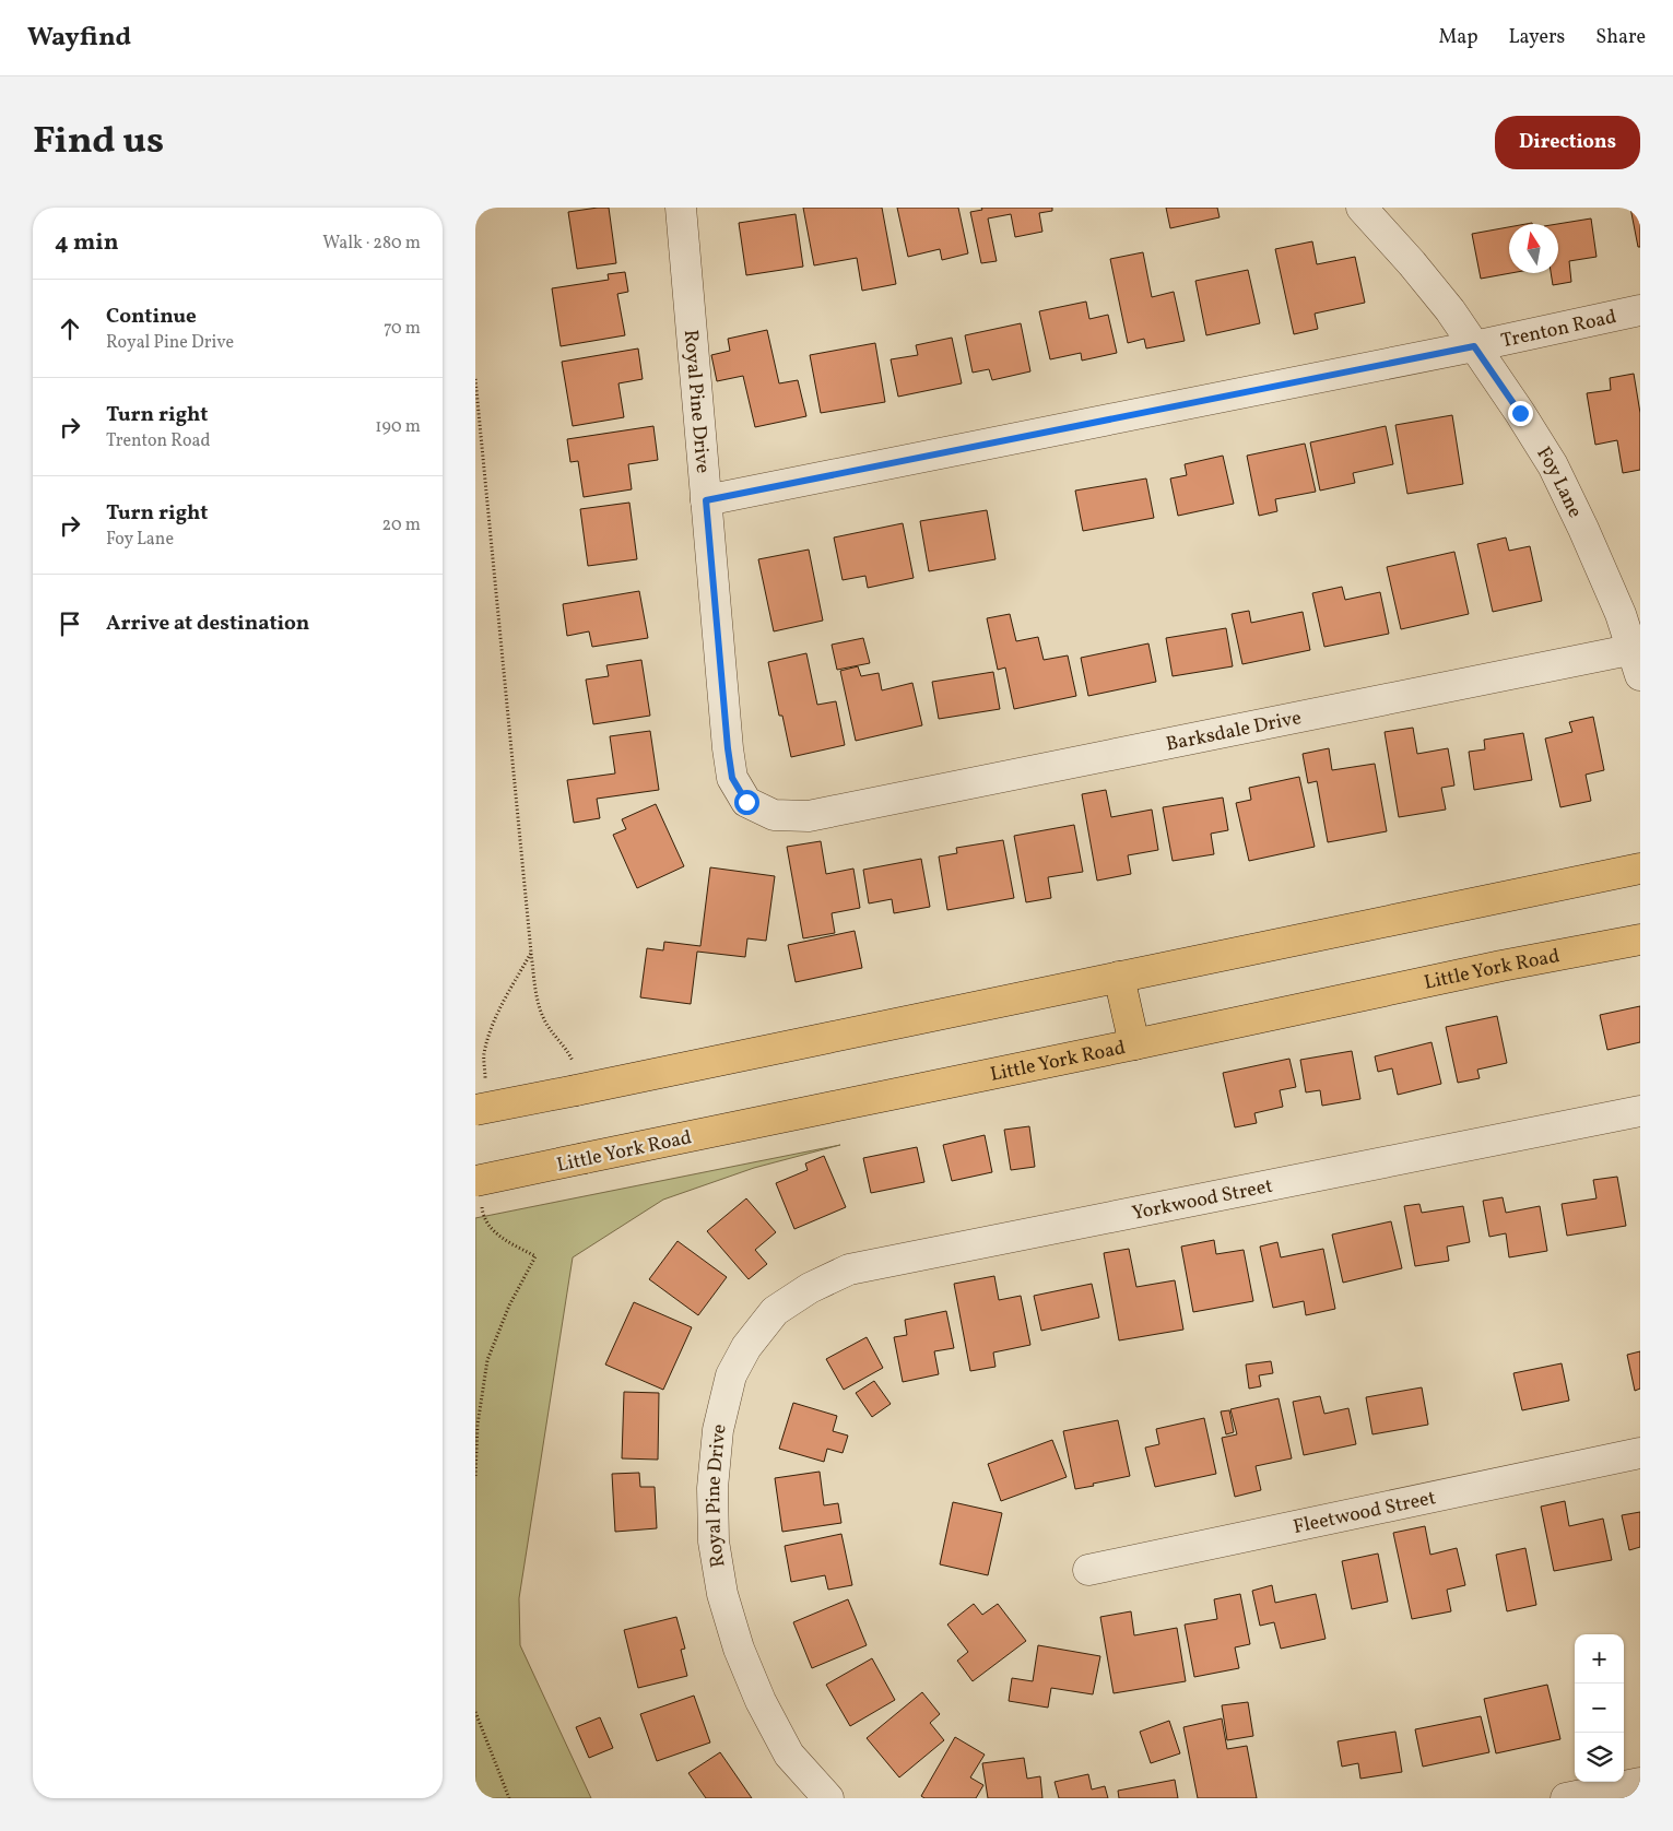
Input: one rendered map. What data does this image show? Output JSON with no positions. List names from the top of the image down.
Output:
{
  "streets": {
    "main road": ["Little York Road"],
    "street": [
      "Trenton Road",
      "Royal Pine Drive",
      "Foy Lane",
      "Barksdale Drive",
      "Yorkwood Street",
      "Fleetwood Street"
    ]
  },
  "crossings": [
    ["Trenton Road", "Royal Pine Drive"],
    ["Trenton Road", "Foy Lane"],
    ["Royal Pine Drive", "Barksdale Drive"],
    ["Royal Pine Drive", "Yorkwood Street"],
    ["Foy Lane", "Barksdale Drive"]
  ],
  "north": "top",
  "page": {
    "header": "Wayfind",
    "nav": ["Map", "Layers", "Share"],
    "title": "Find us",
    "buttons": "Directions",
    "heading": ["4 min", "Walk · 280 m"],
    "list": [
      ["Continue", "Royal Pine Drive", "70 m"],
      ["Turn right", "Trenton Road", "190 m"],
      ["Turn right", "Foy Lane", "20 m"],
      "Arrive at destination"
    ],
    "map_buttons": ["+", "−"]
  }
}
